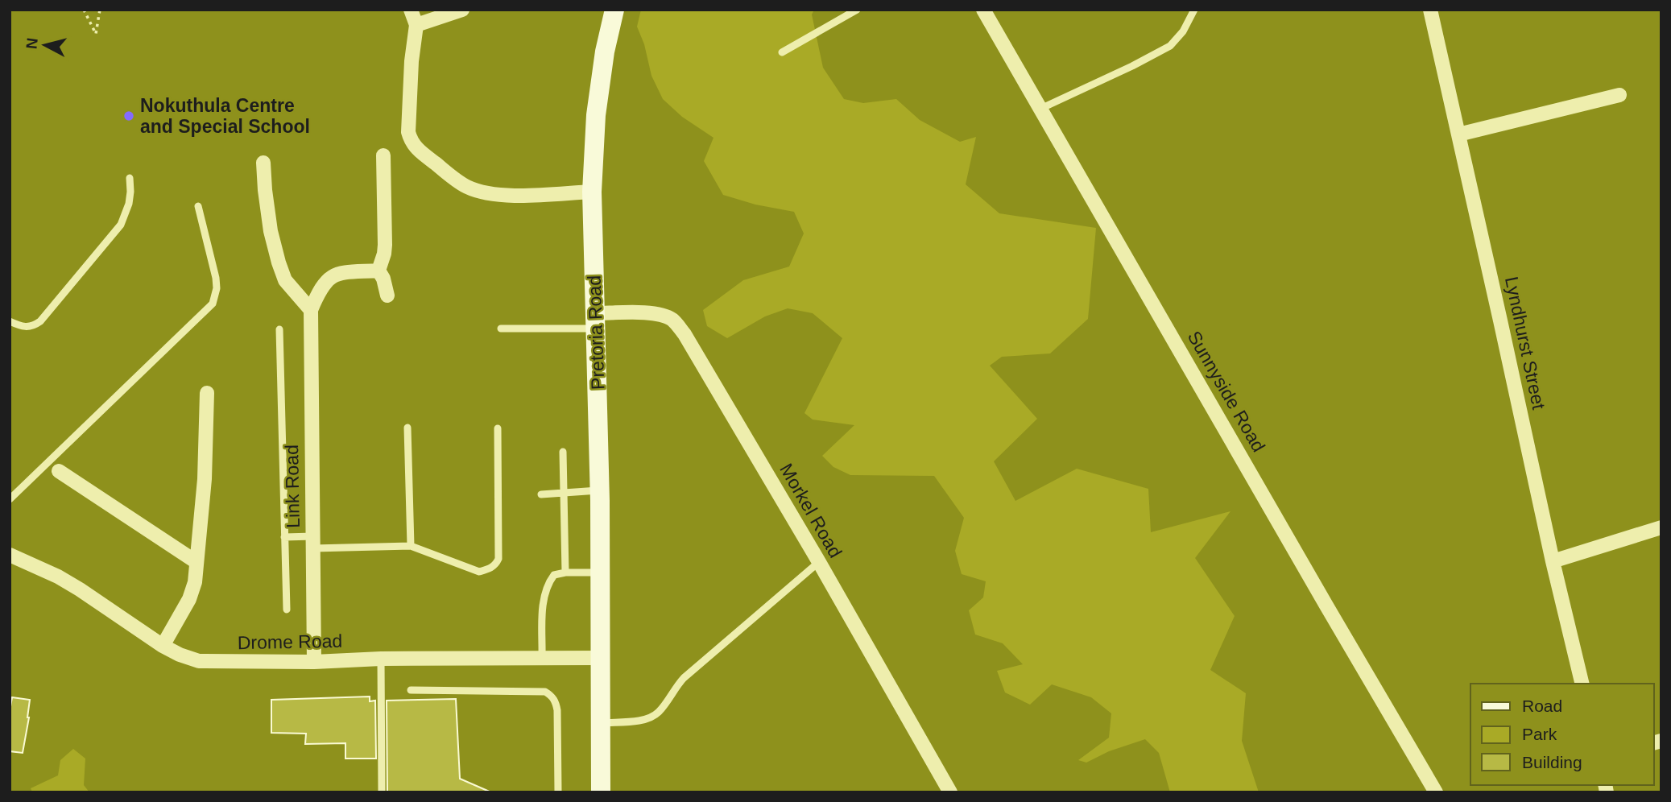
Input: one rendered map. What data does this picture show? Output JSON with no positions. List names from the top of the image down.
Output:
{
  "streets": {
    "main road": ["Pretoria Road"],
    "street": [
      "Lyndhurst Street",
      "Sunnyside Road",
      "Link Road",
      "Morkel Road",
      "Drome Road"
    ]
  },
  "crossings": [
    ["Pretoria Road", "Morkel Road"],
    ["Pretoria Road", "Drome Road"],
    ["Link Road", "Drome Road"]
  ],
  "places": ["Nokuthula Centre and Special School"],
  "legend": ["Road", "Park", "Building"],
  "north": "left"
}
